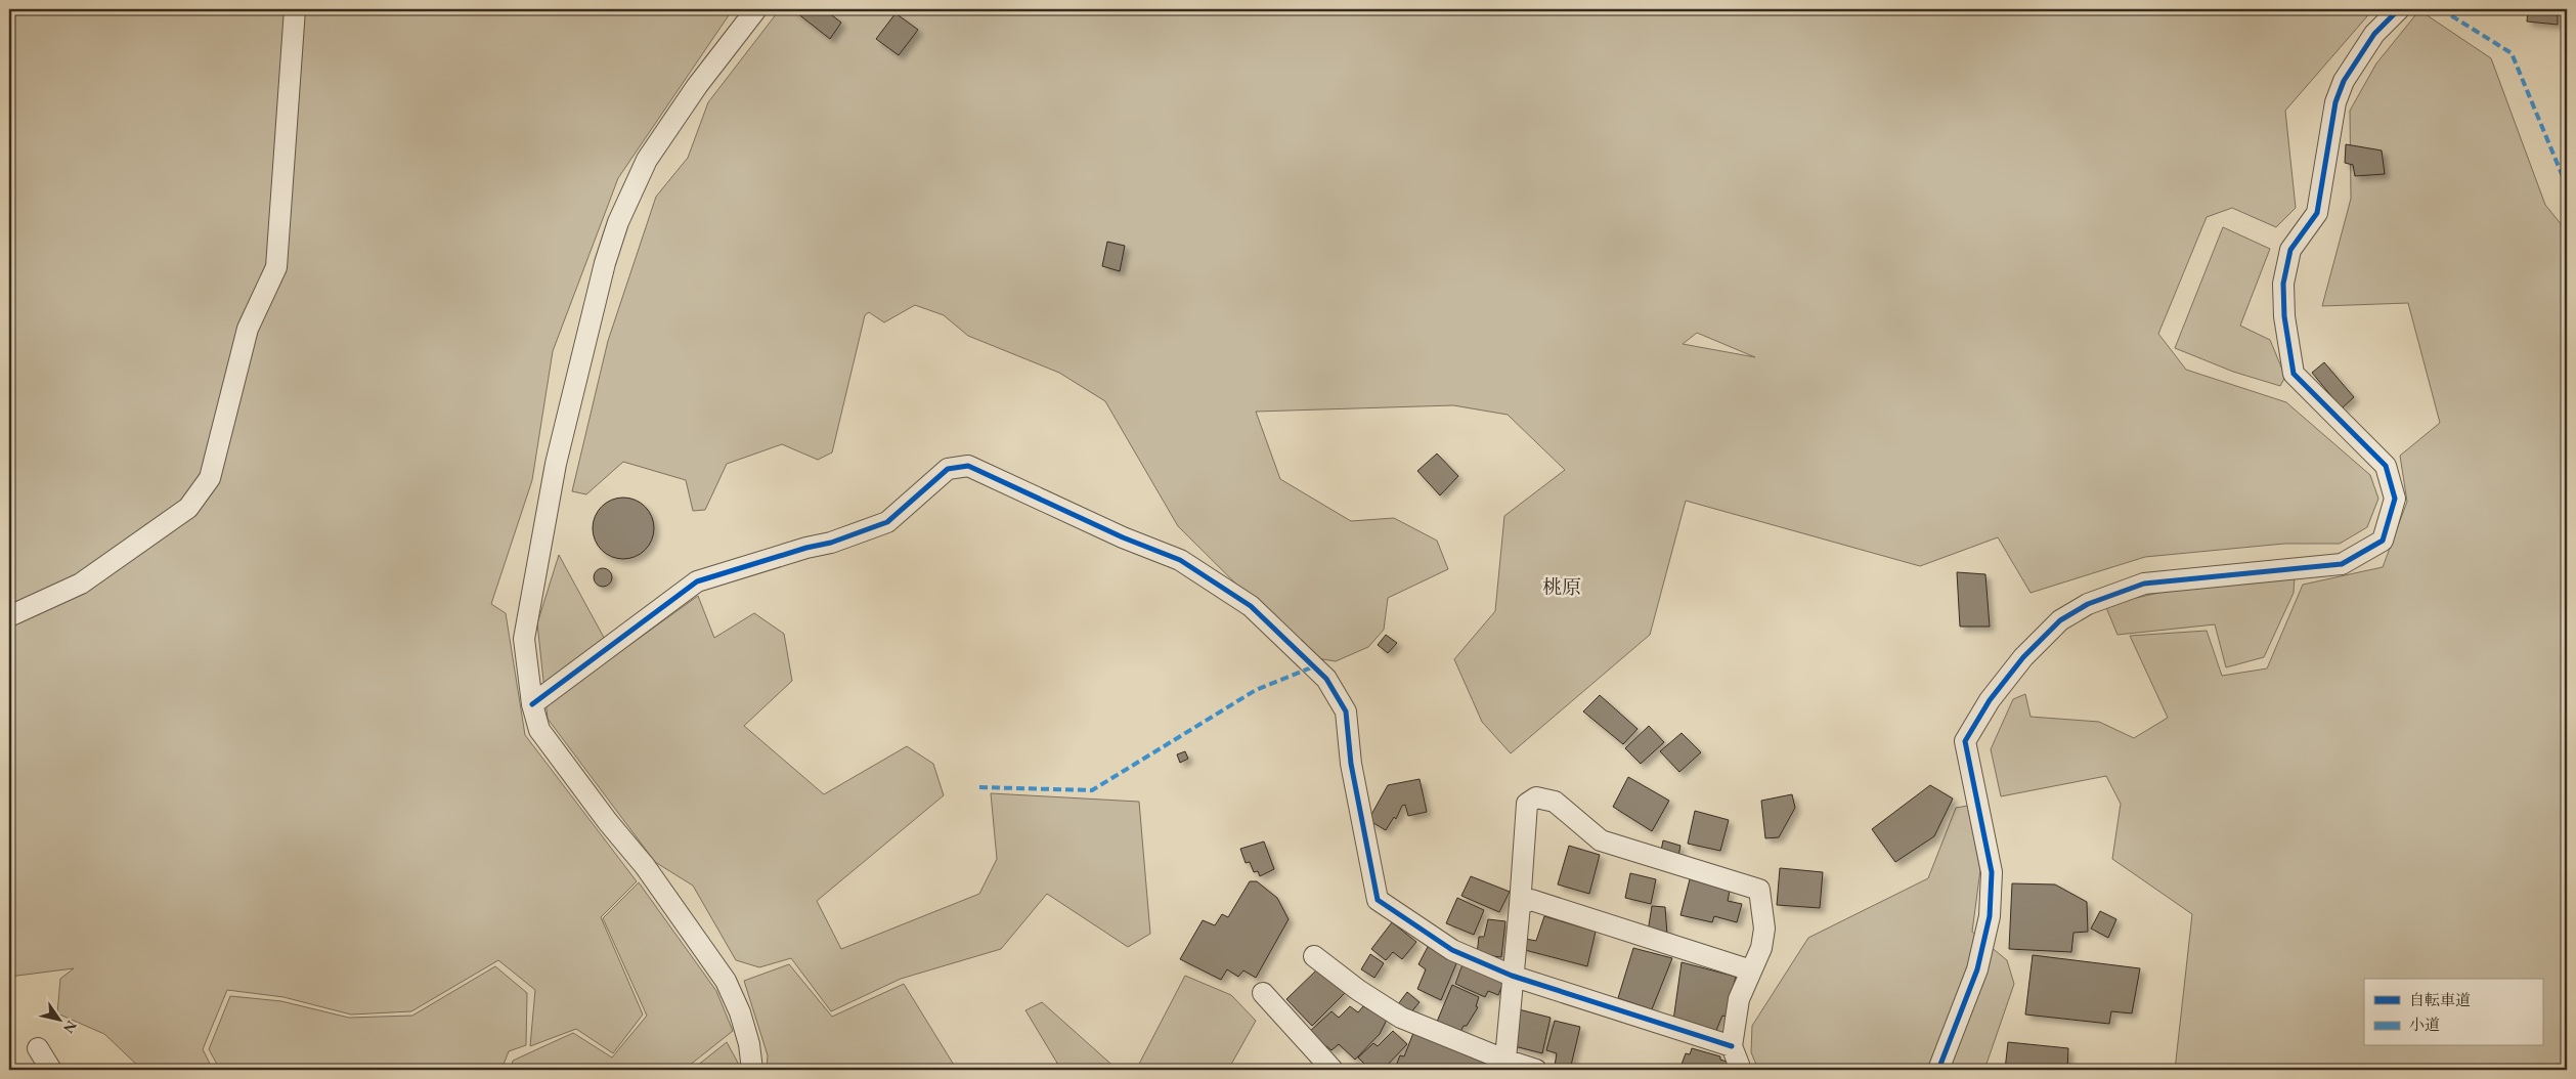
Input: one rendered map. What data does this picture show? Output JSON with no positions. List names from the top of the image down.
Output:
{
  "districts": ["桃原"],
  "legend": ["自転車道", "小道"],
  "north": "bottom right"
}
